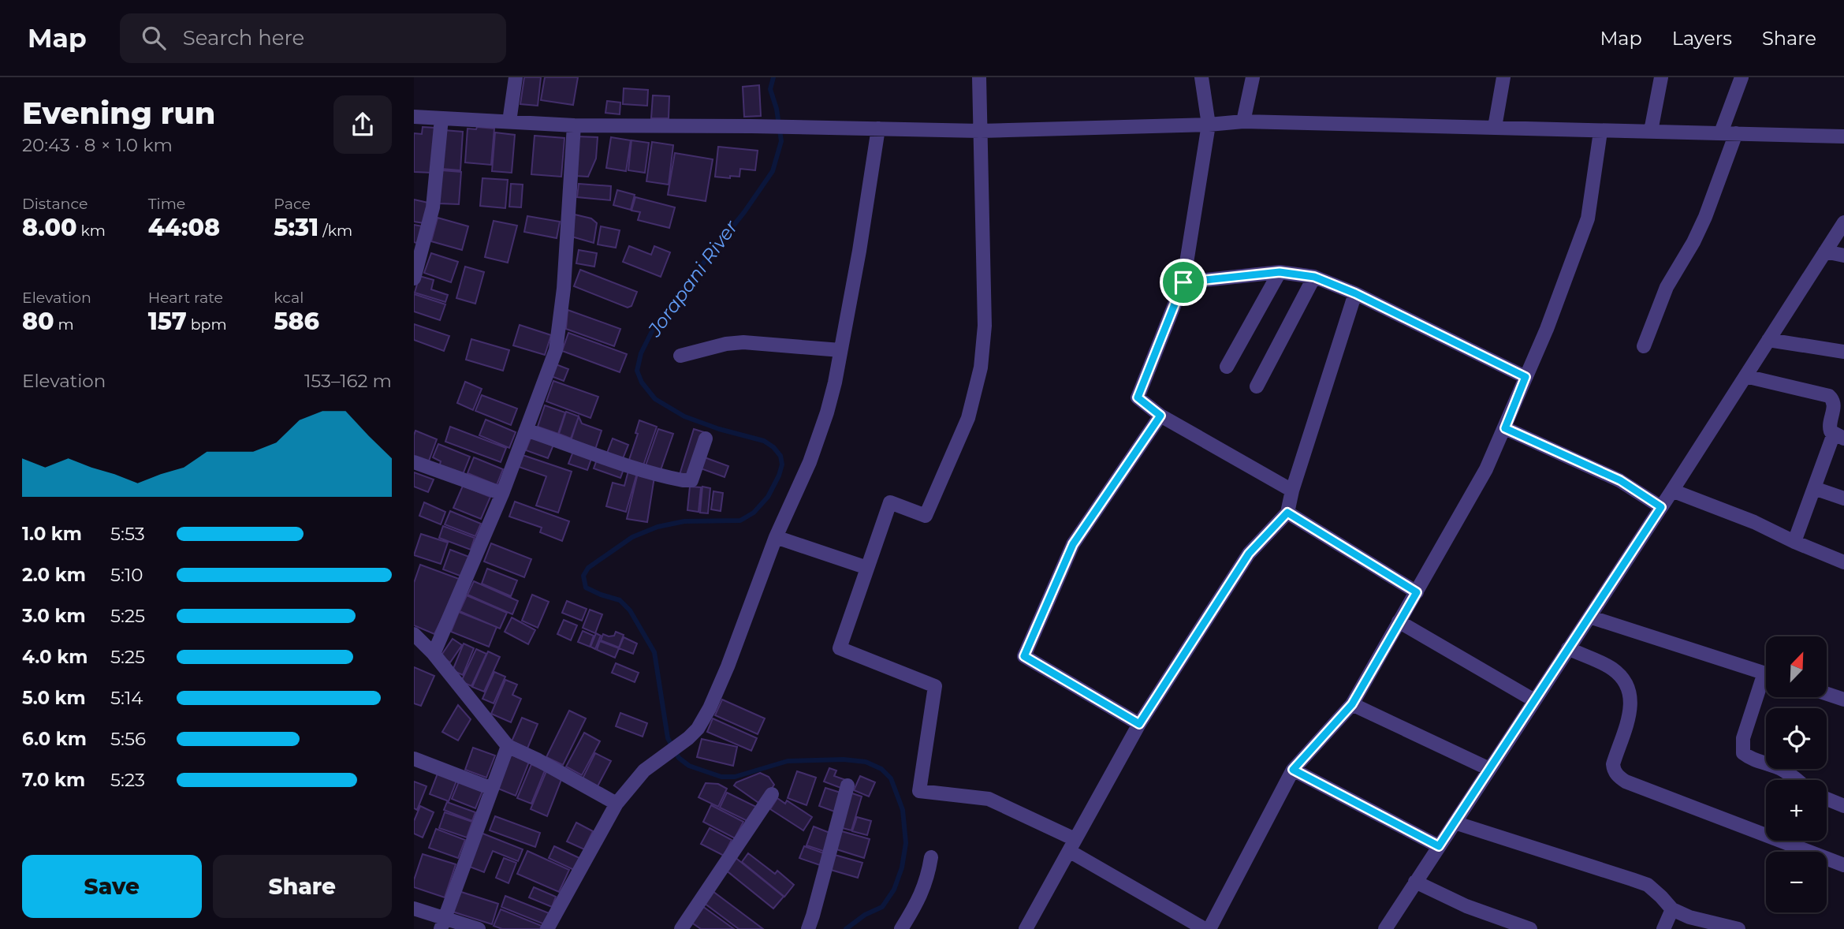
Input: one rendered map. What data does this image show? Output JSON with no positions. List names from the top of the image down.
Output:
{
  "water": ["Jorapani River"],
  "north": "top right",
  "page": {
    "header": "Map",
    "search": "Search here",
    "nav": ["Map", "Layers", "Share"],
    "heading": ["Evening run", "20:43 · 8 × 1.0 km"],
    "stats": [
      ["Distance", "8.00 km"],
      ["Time", "44:08"],
      ["Pace", "5:31 /km"],
      ["Elevation", "80 m"],
      ["Heart rate", "157 bpm"],
      ["kcal", "586"]
    ],
    "chart": ["Elevation", "153–162 m"],
    "list": [
      {
        "name": "1.0 km",
        "note": "5:53"
      },
      {
        "name": "2.0 km",
        "note": "5:10"
      },
      {
        "name": "3.0 km",
        "note": "5:25"
      },
      {
        "name": "4.0 km",
        "note": "5:25"
      },
      {
        "name": "5.0 km",
        "note": "5:14"
      },
      {
        "name": "6.0 km",
        "note": "5:56"
      },
      {
        "name": "7.0 km",
        "note": "5:23"
      }
    ],
    "map_buttons": ["+", "−"],
    "buttons": ["Save", "Share"]
  }
}
